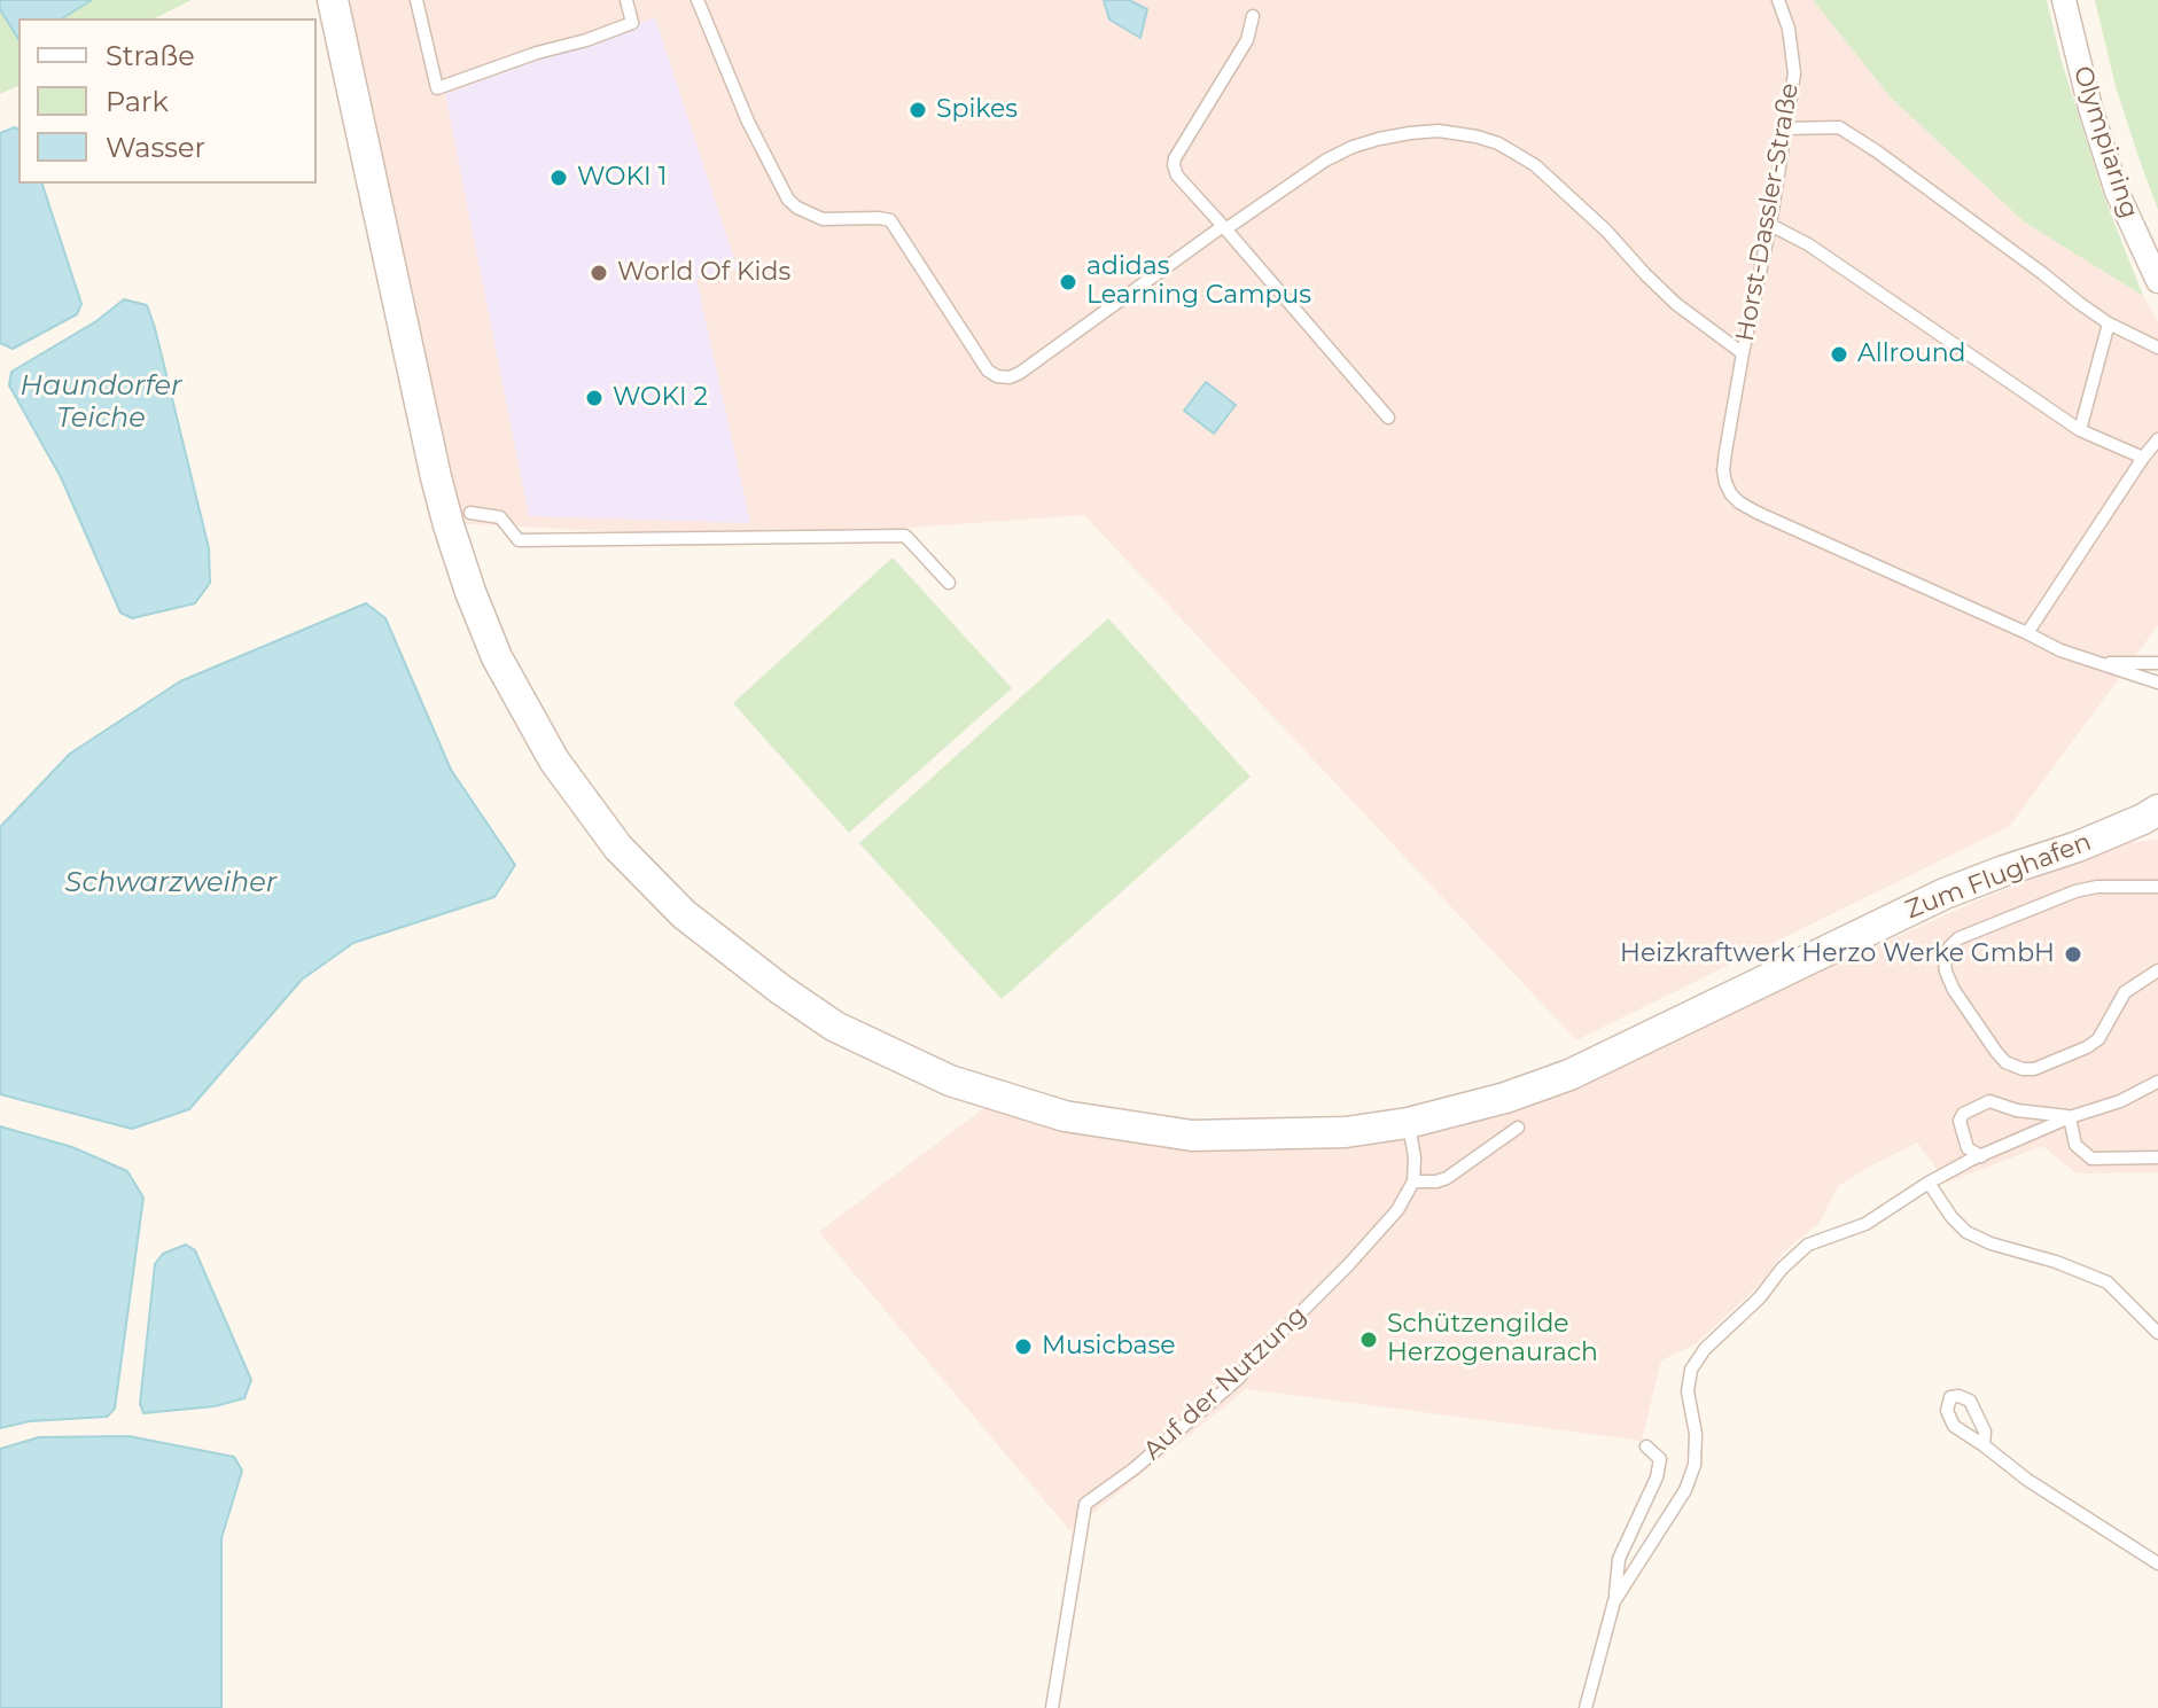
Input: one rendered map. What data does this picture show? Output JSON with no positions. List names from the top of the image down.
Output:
{
  "streets": {
    "street": ["Olympiaring", "Zum Flughafen"],
    "lane": ["Horst-Dassler-Straße", "Auf der Nutzung"]
  },
  "water": ["Haundorfer Teiche", "Schwarzweiher"],
  "places": [
    "Spikes",
    "WOKI 1",
    "World Of Kids",
    "adidas Learning Campus",
    "Allround",
    "WOKI 2",
    "Heizkraftwerk Herzo Werke GmbH",
    "Schützengilde Herzogenaurach",
    "Musicbase"
  ],
  "legend": ["Straße", "Park", "Wasser"]
}
